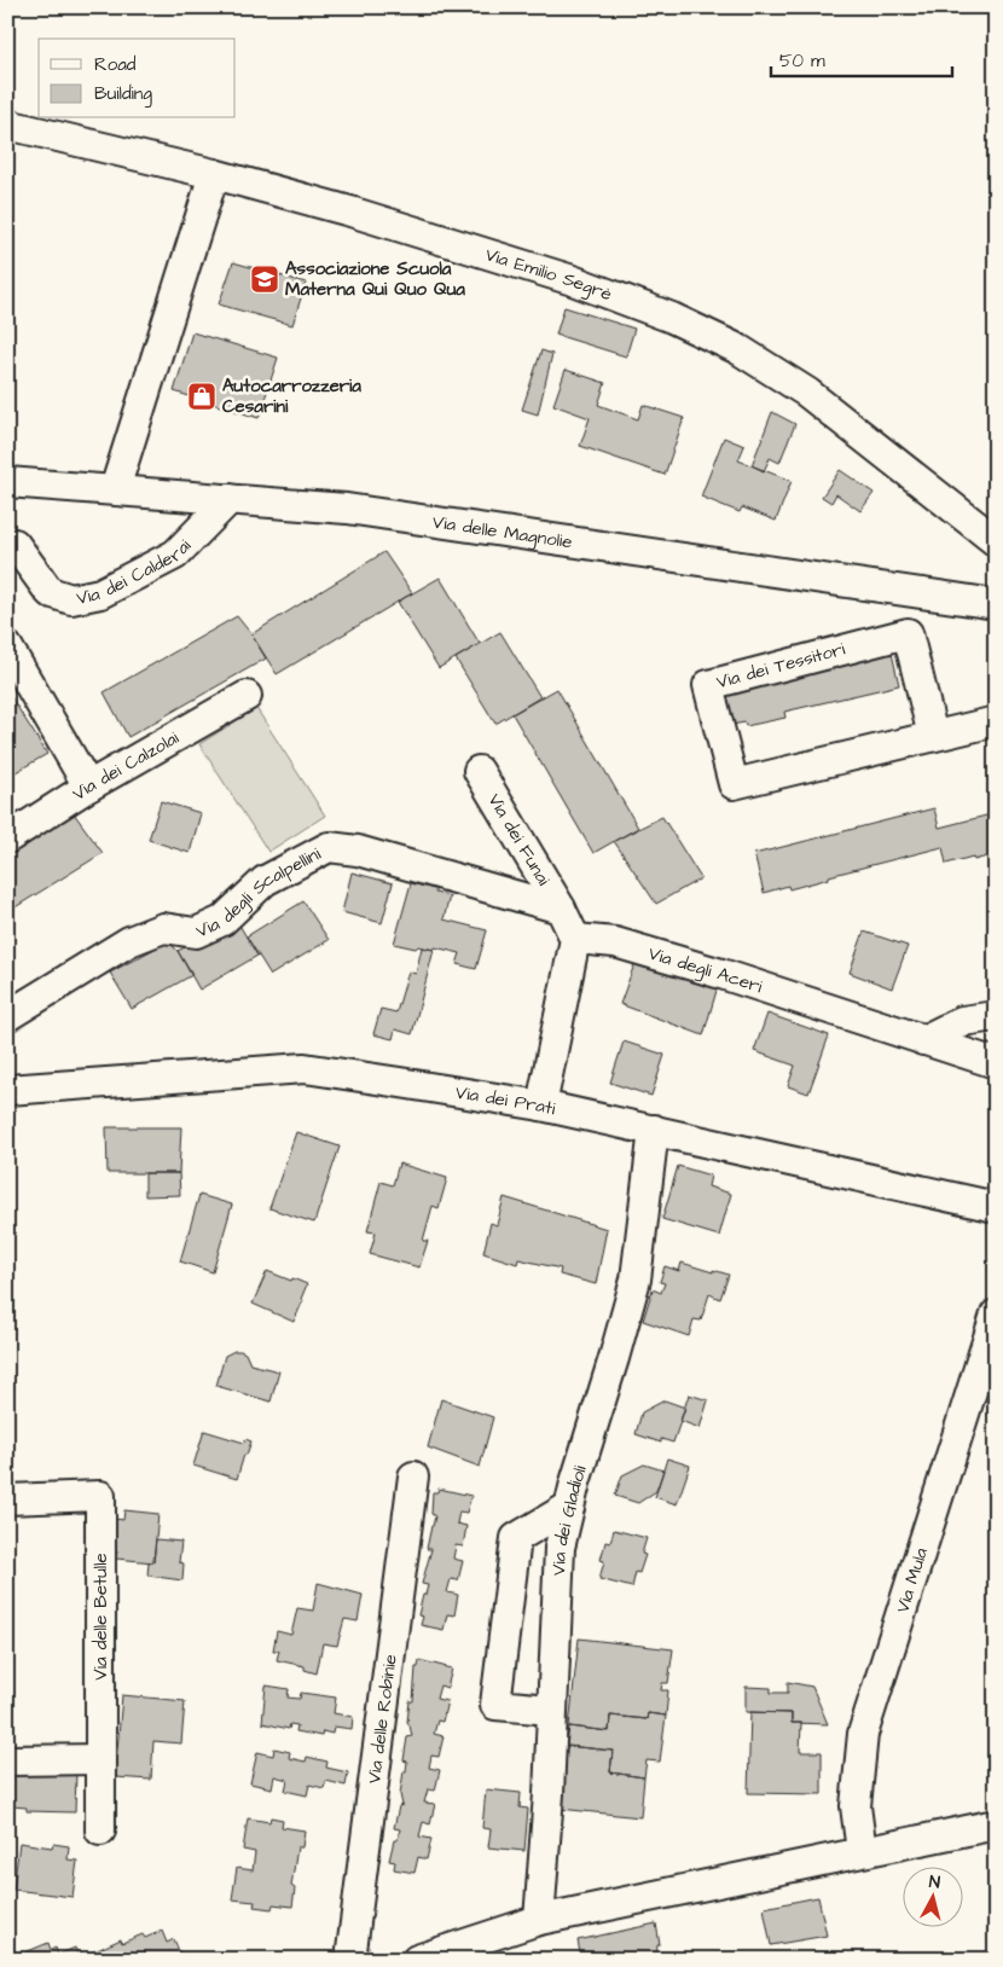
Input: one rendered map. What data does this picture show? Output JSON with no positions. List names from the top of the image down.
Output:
{
  "streets": {
    "street": [
      "Via Emilio Segrè",
      "Via delle Magnolie",
      "Via dei Calderai",
      "Via dei Tessitori",
      "Via dei Calzolai",
      "Via dei Funai",
      "Via degli Scalpellini",
      "Via degli Aceri",
      "Via dei Prati",
      "Via dei Gladioli",
      "Via Mula",
      "Via delle Betulle",
      "Via delle Robinie"
    ]
  },
  "crossings": [
    ["Via delle Magnolie", "Via dei Calderai"],
    ["Via dei Funai", "Via degli Scalpellini"],
    ["Via dei Prati", "Via dei Gladioli"]
  ],
  "places": {
    "school or university": ["Associazione Scuola Materna Qui Quo Qua"],
    "shop": ["Autocarrozzeria Cesarini"]
  },
  "legend": ["Road", "Building"],
  "scale_bar": "50 m",
  "north": "top"
}
